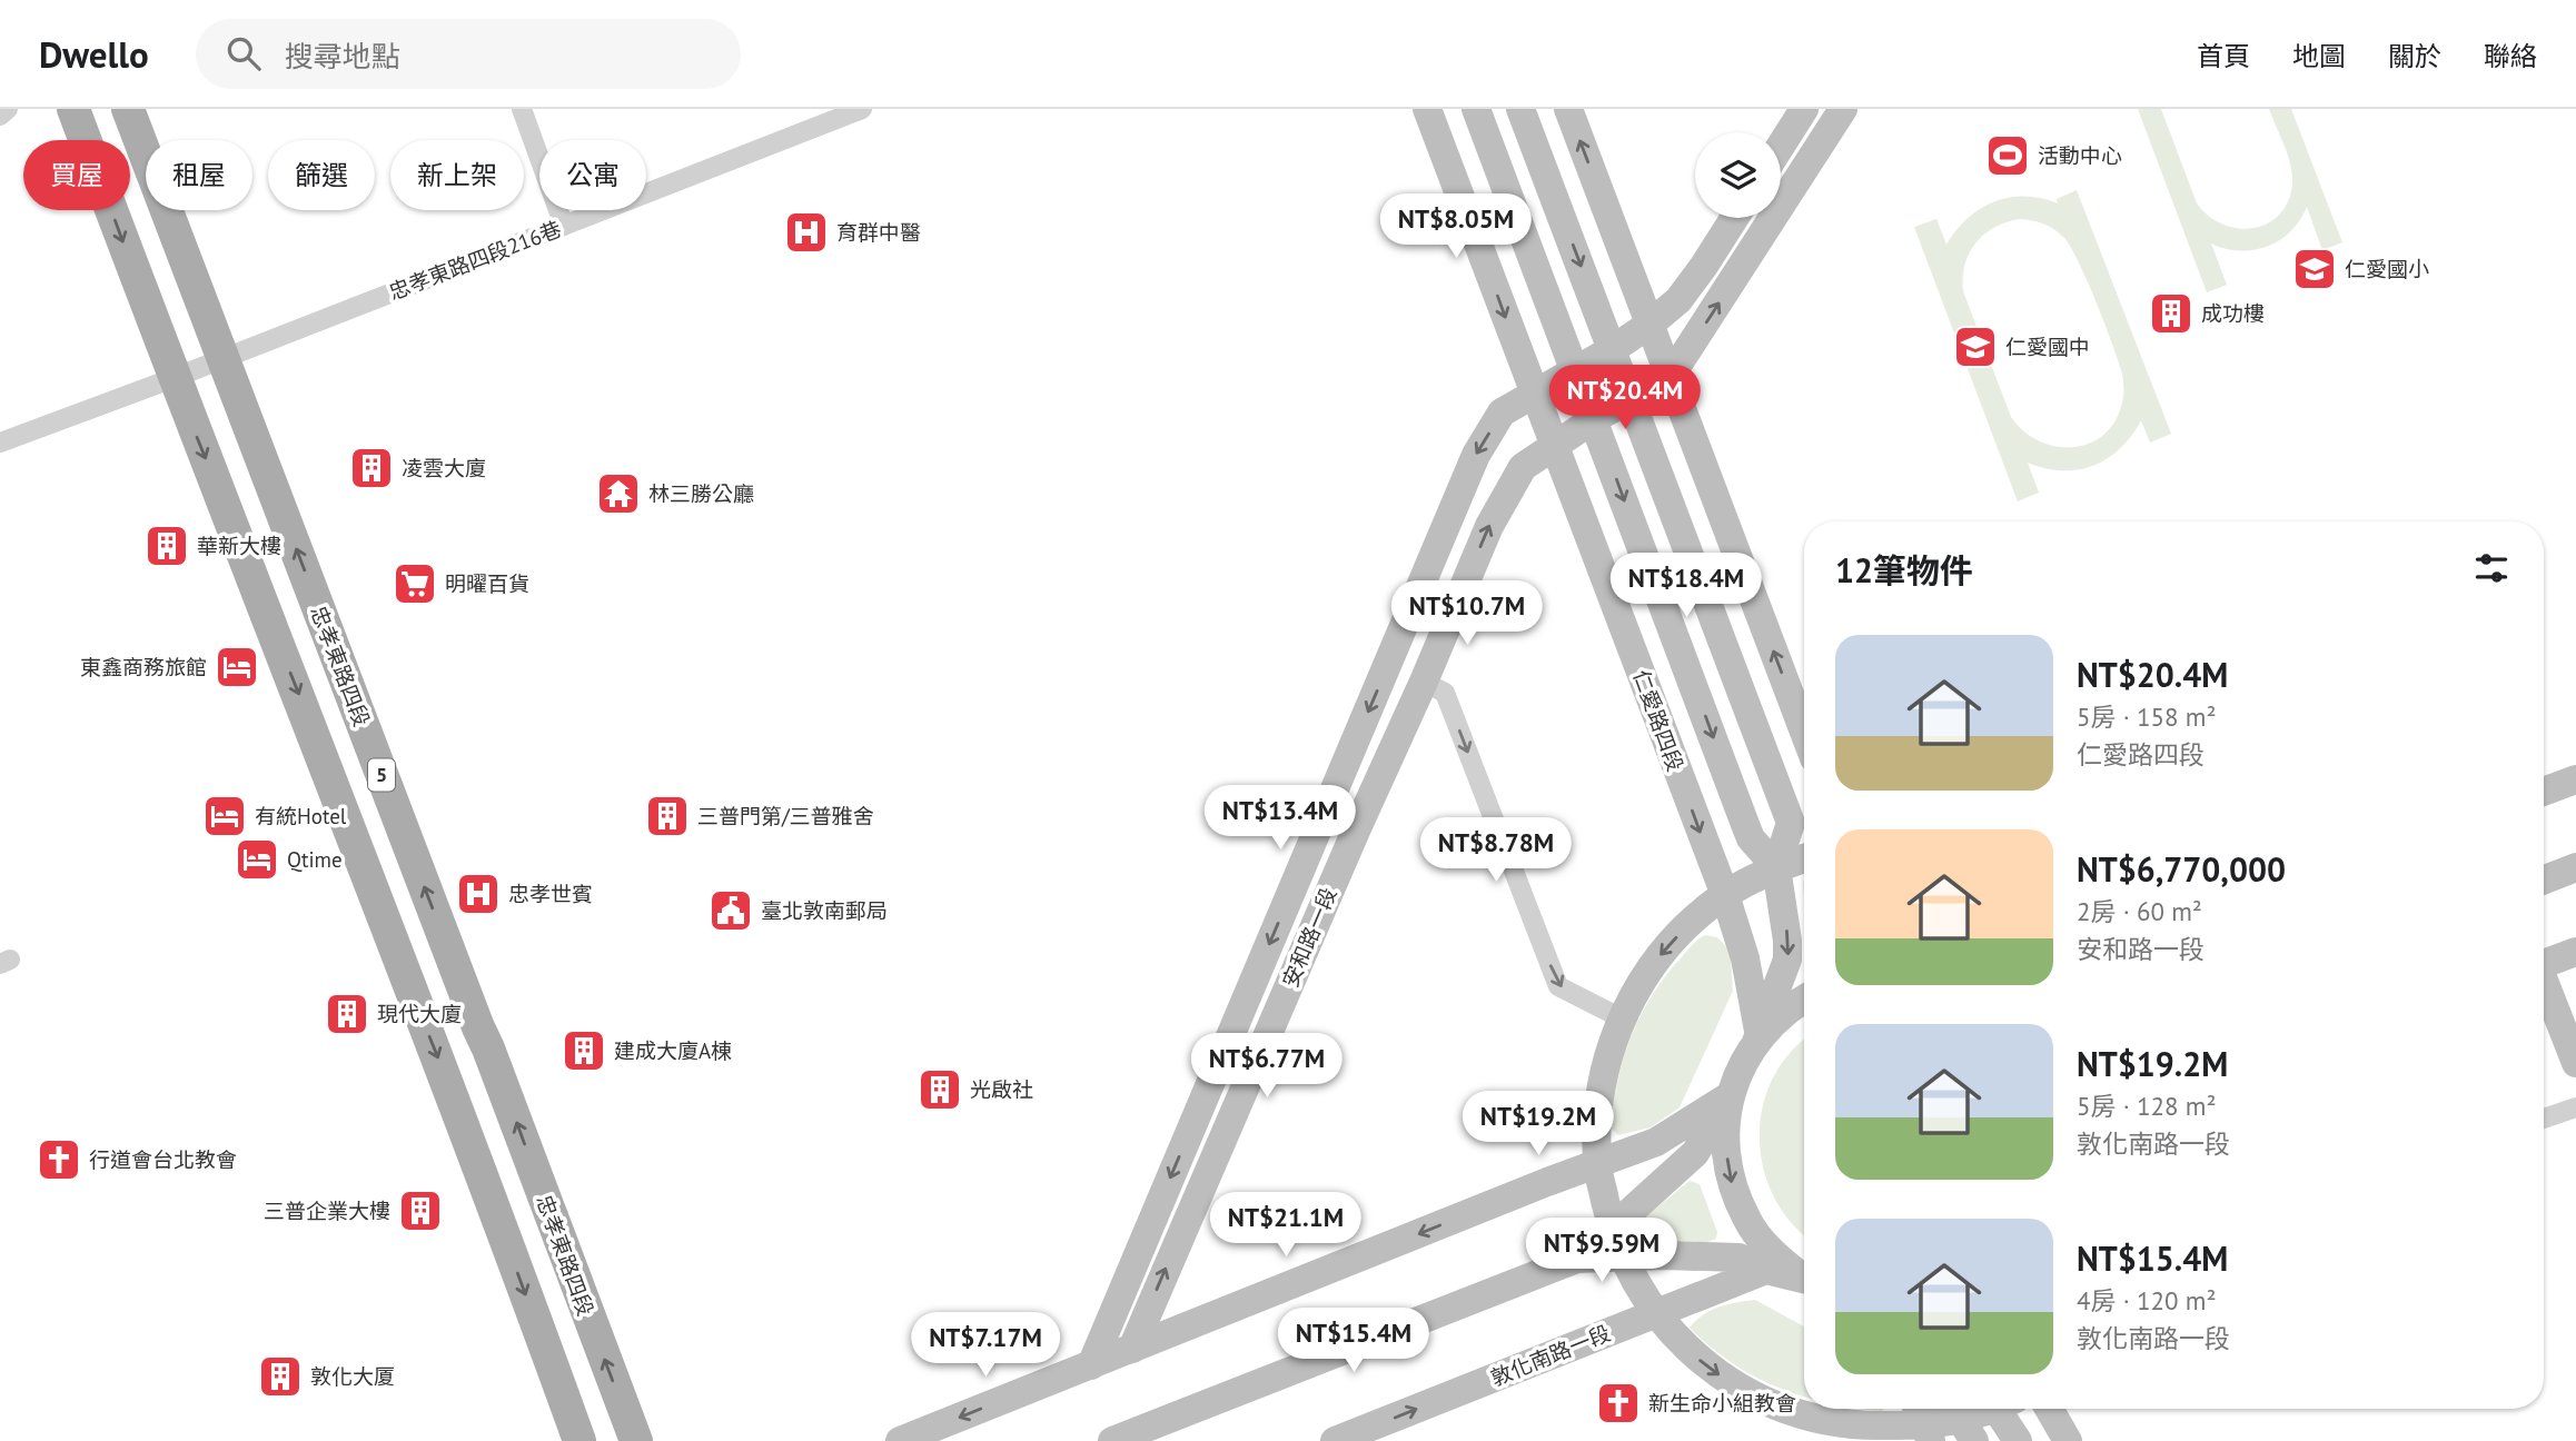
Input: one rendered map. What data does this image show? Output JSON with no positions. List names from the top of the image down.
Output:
{
  "streets": {
    "main road": [
      "忠孝東路四段",
      "仁愛路四段",
      "5",
      "安和路一段",
      "敦化南路一段"
    ],
    "street": ["忠孝東路四段216巷"]
  },
  "crossings": [
    ["忠孝東路四段216巷", "忠孝東路四段"],
    ["忠孝東路四段216巷", "5"],
    ["仁愛路四段", "安和路一段"]
  ],
  "places": {
    "sports": ["活動中心"],
    "hospital": ["育群中醫", "忠孝世賓"],
    "school or university": ["仁愛國小", "仁愛國中"],
    "building": [
      "成功樓",
      "凌雲大廈",
      "華新大樓",
      "三普門第/三普雅舍",
      "現代大廈",
      "建成大廈A棟",
      "光啟社",
      "三普企業大樓",
      "敦化大厦"
    ],
    "temple": ["林三勝公廳"],
    "supermarket": ["明曜百貨"],
    "hotel": ["東鑫商務旅館", "有統Hotel", "Qtime"],
    "public building": ["臺北敦南郵局"],
    "church": ["行道會台北教會", "新生命小組教會"]
  },
  "page": {
    "header": "Dwello",
    "search": "搜尋地點",
    "nav": [
      "首頁",
      "地圖",
      "關於",
      "聯絡"
    ],
    "chip": [
      "買屋",
      "租屋",
      "篩選",
      "新上架",
      "公寓"
    ],
    "price": [
      "NT$8.05M",
      "NT$20.4M",
      "NT$18.4M",
      "NT$10.7M",
      "NT$13.4M",
      "NT$8.78M",
      "NT$6.77M",
      "NT$19.2M",
      "NT$21.1M",
      "NT$9.59M",
      "NT$15.4M",
      "NT$7.17M"
    ],
    "heading": "12筆物件",
    "list": [
      {
        "name": "NT$20.4M",
        "note": "5房 · 158 m² · 仁愛路四段"
      },
      {
        "name": "NT$6,770,000",
        "note": "2房 · 60 m² · 安和路一段"
      },
      {
        "name": "NT$19.2M",
        "note": "5房 · 128 m² · 敦化南路一段"
      },
      {
        "name": "NT$15.4M",
        "note": "4房 · 120 m² · 敦化南路一段"
      }
    ]
  }
}
